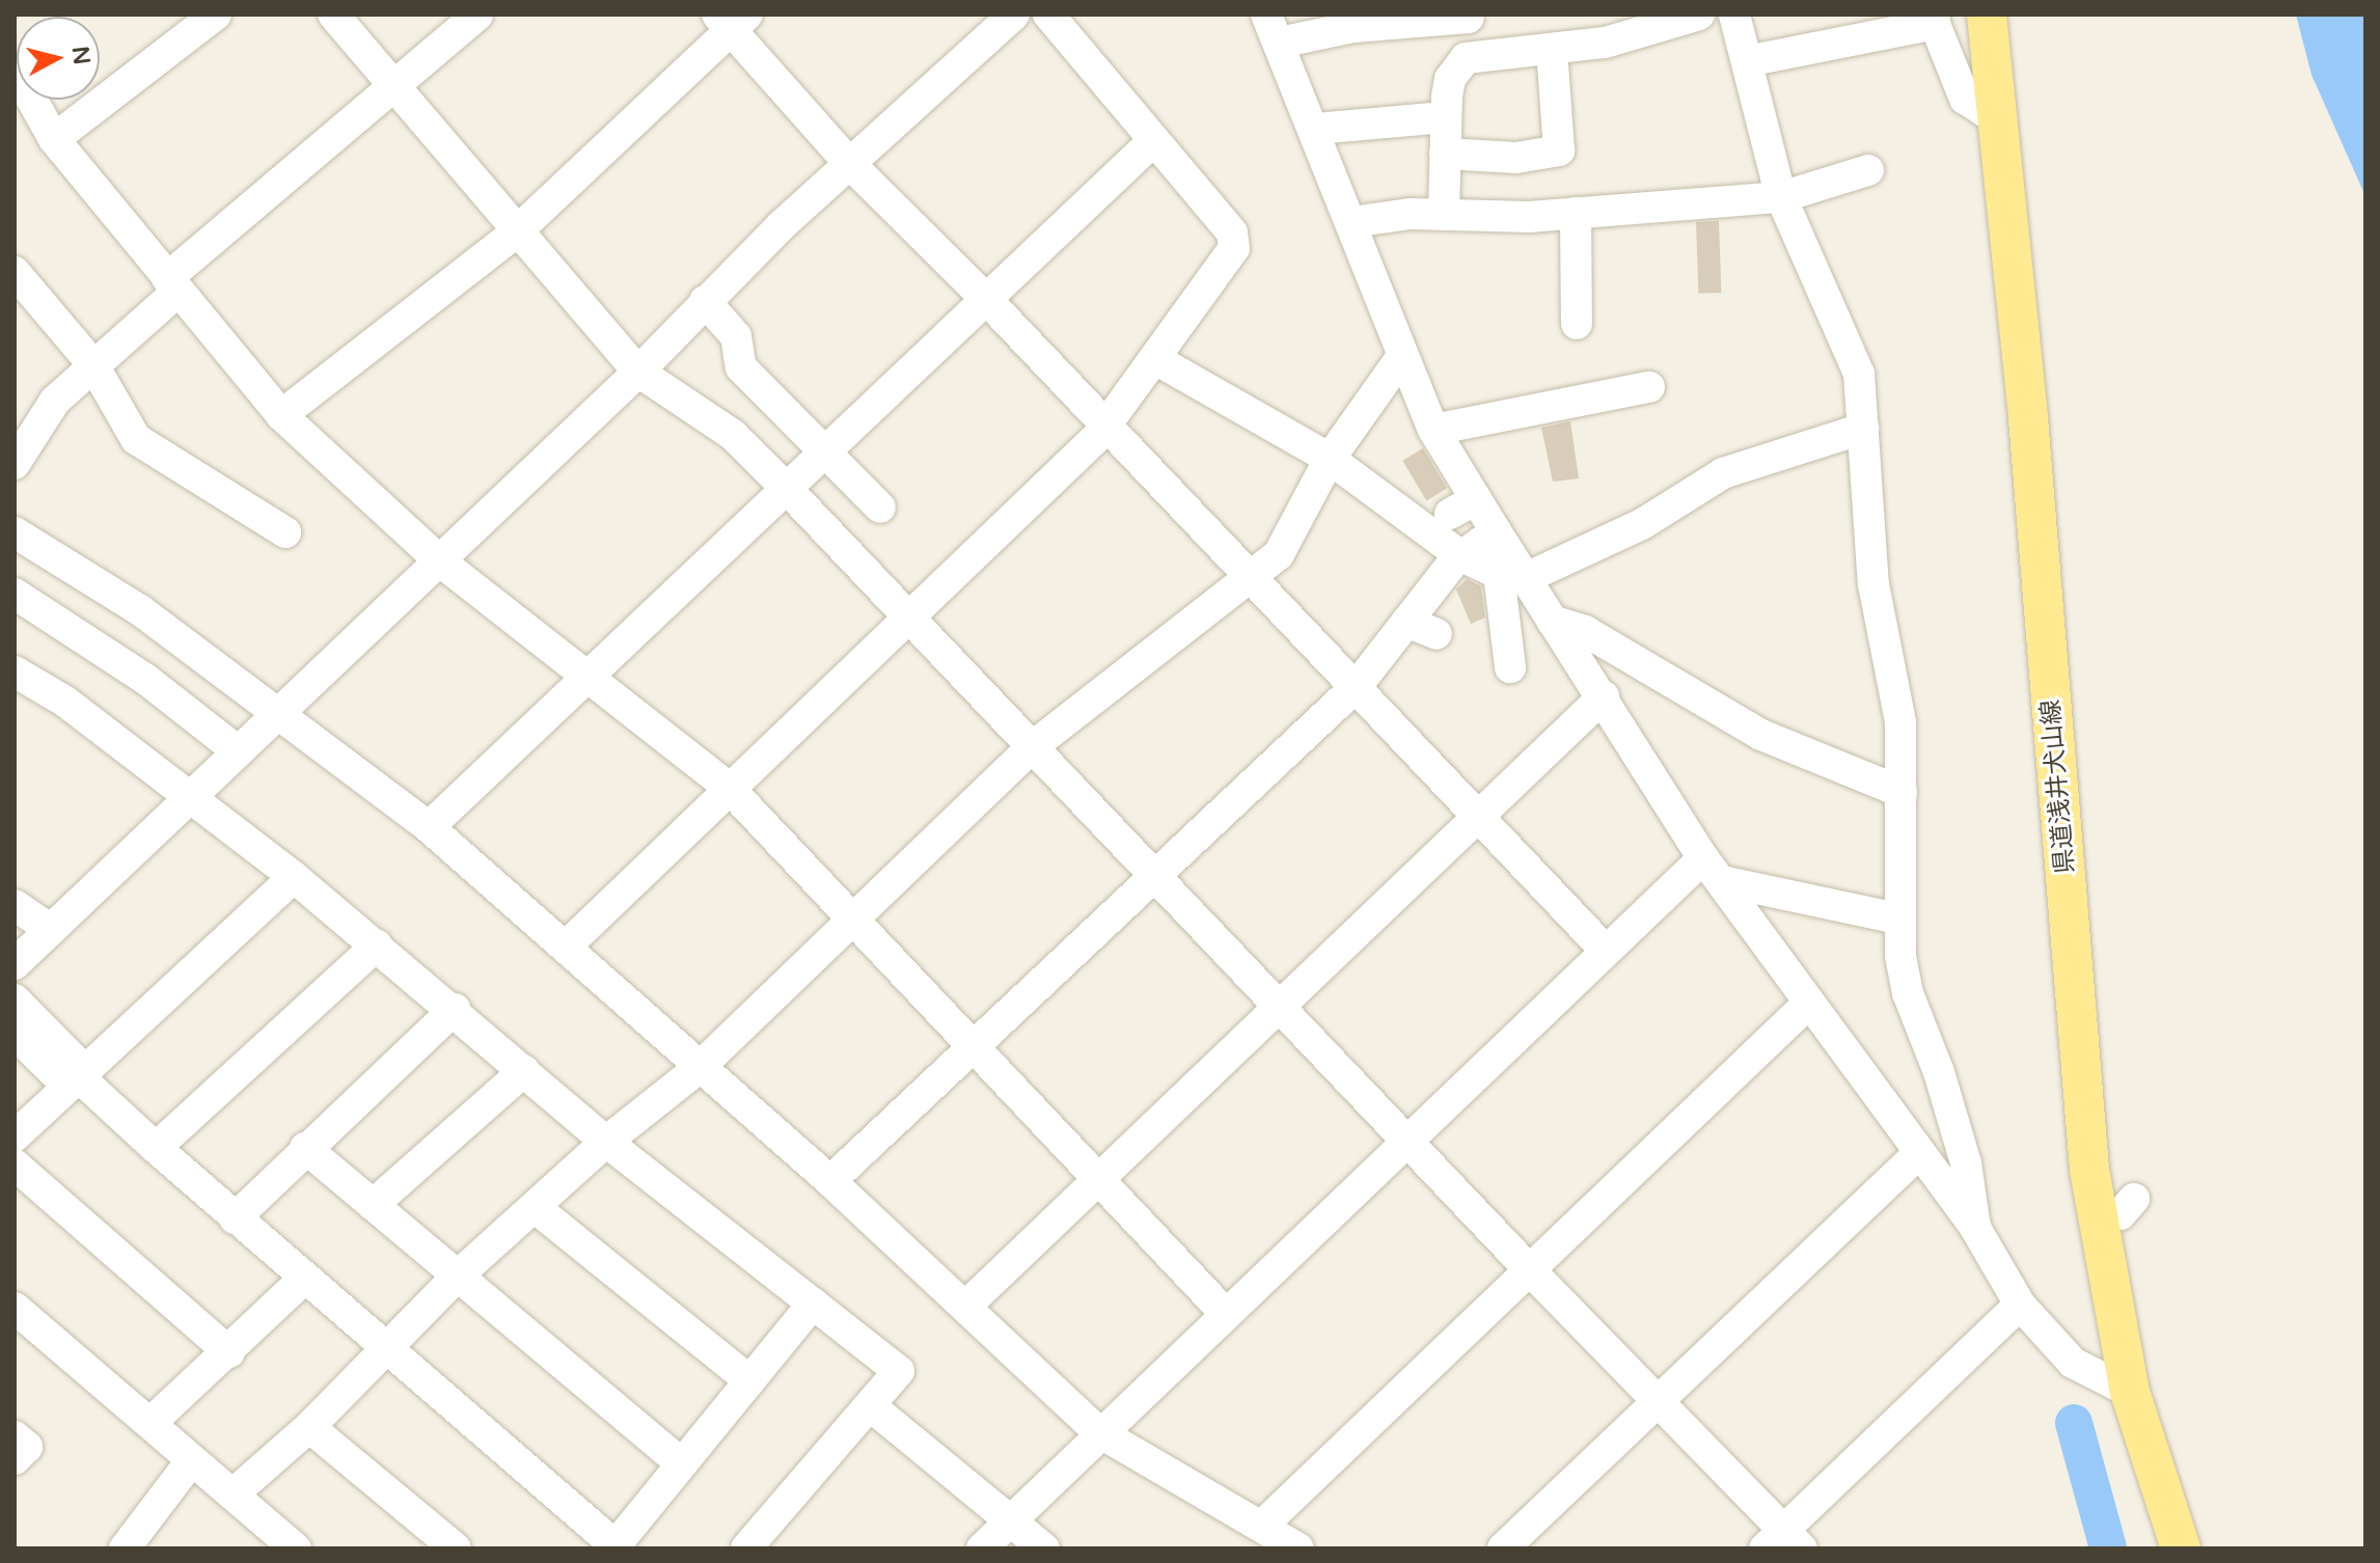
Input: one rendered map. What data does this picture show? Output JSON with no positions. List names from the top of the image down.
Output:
{
  "streets": {
    "main road": ["県道浅井犬山線"]
  },
  "north": "right"
}
